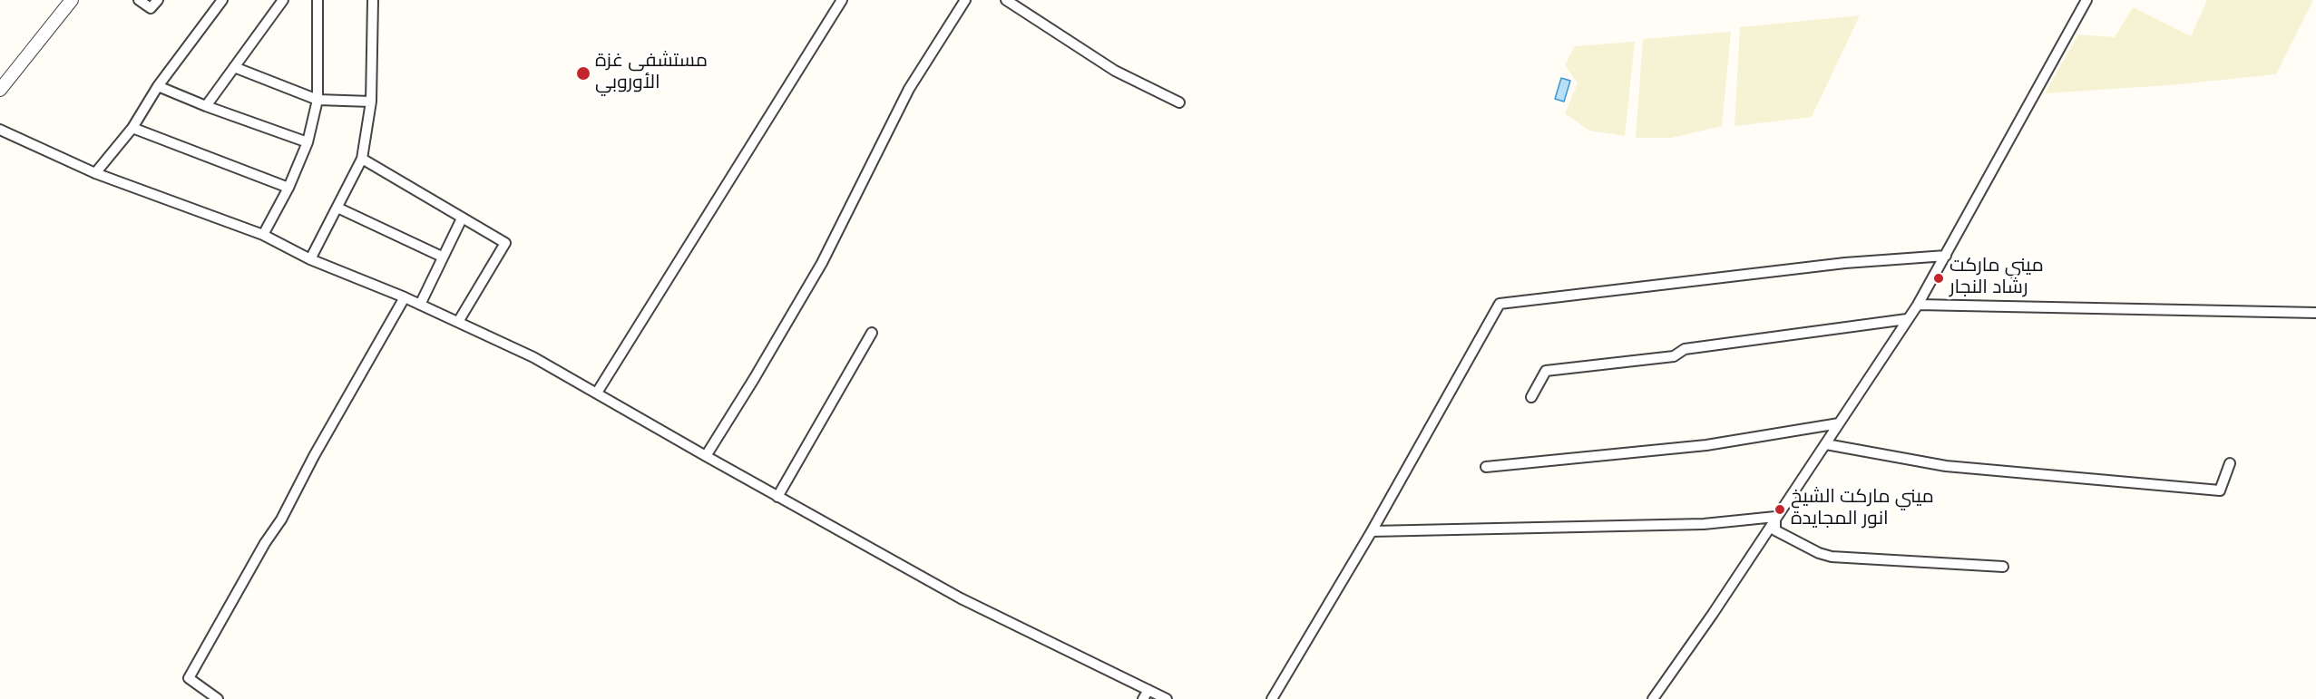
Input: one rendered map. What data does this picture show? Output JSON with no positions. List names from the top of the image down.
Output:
{
  "places": ["مستشفى غزة الأوروبي", "ميني ماركت رشاد النجار", "ميني ماركت الشيخ انور المجايدة"]
}
